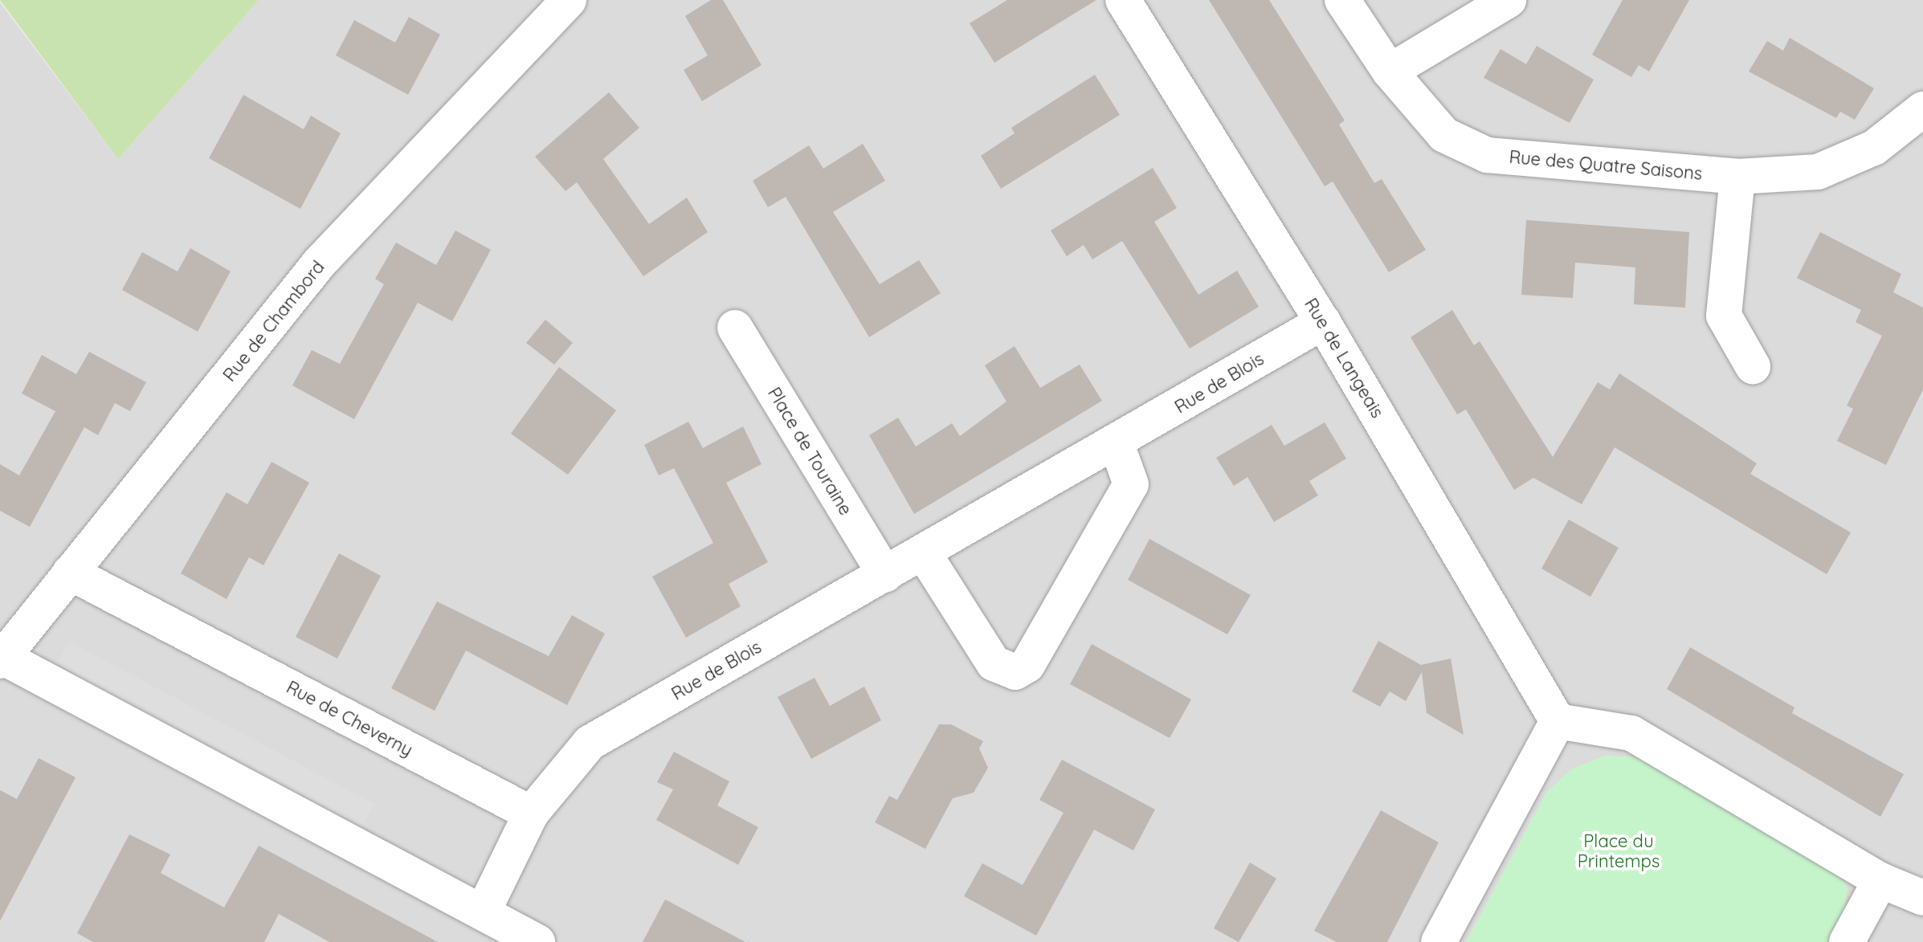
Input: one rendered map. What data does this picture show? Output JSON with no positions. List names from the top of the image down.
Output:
{
  "streets": {
    "street": [
      "Rue des Quatre Saisons",
      "Rue de Chambord",
      "Rue de Langeais",
      "Rue de Blois",
      "Place de Touraine",
      "Rue de Cheverny"
    ]
  },
  "crossings": [
    ["Rue de Chambord", "Rue de Cheverny"],
    ["Rue de Langeais", "Rue de Blois"],
    ["Rue de Blois", "Place de Touraine"],
    ["Rue de Blois", "Rue de Cheverny"]
  ],
  "parks": ["Place du Printemps"]
}
